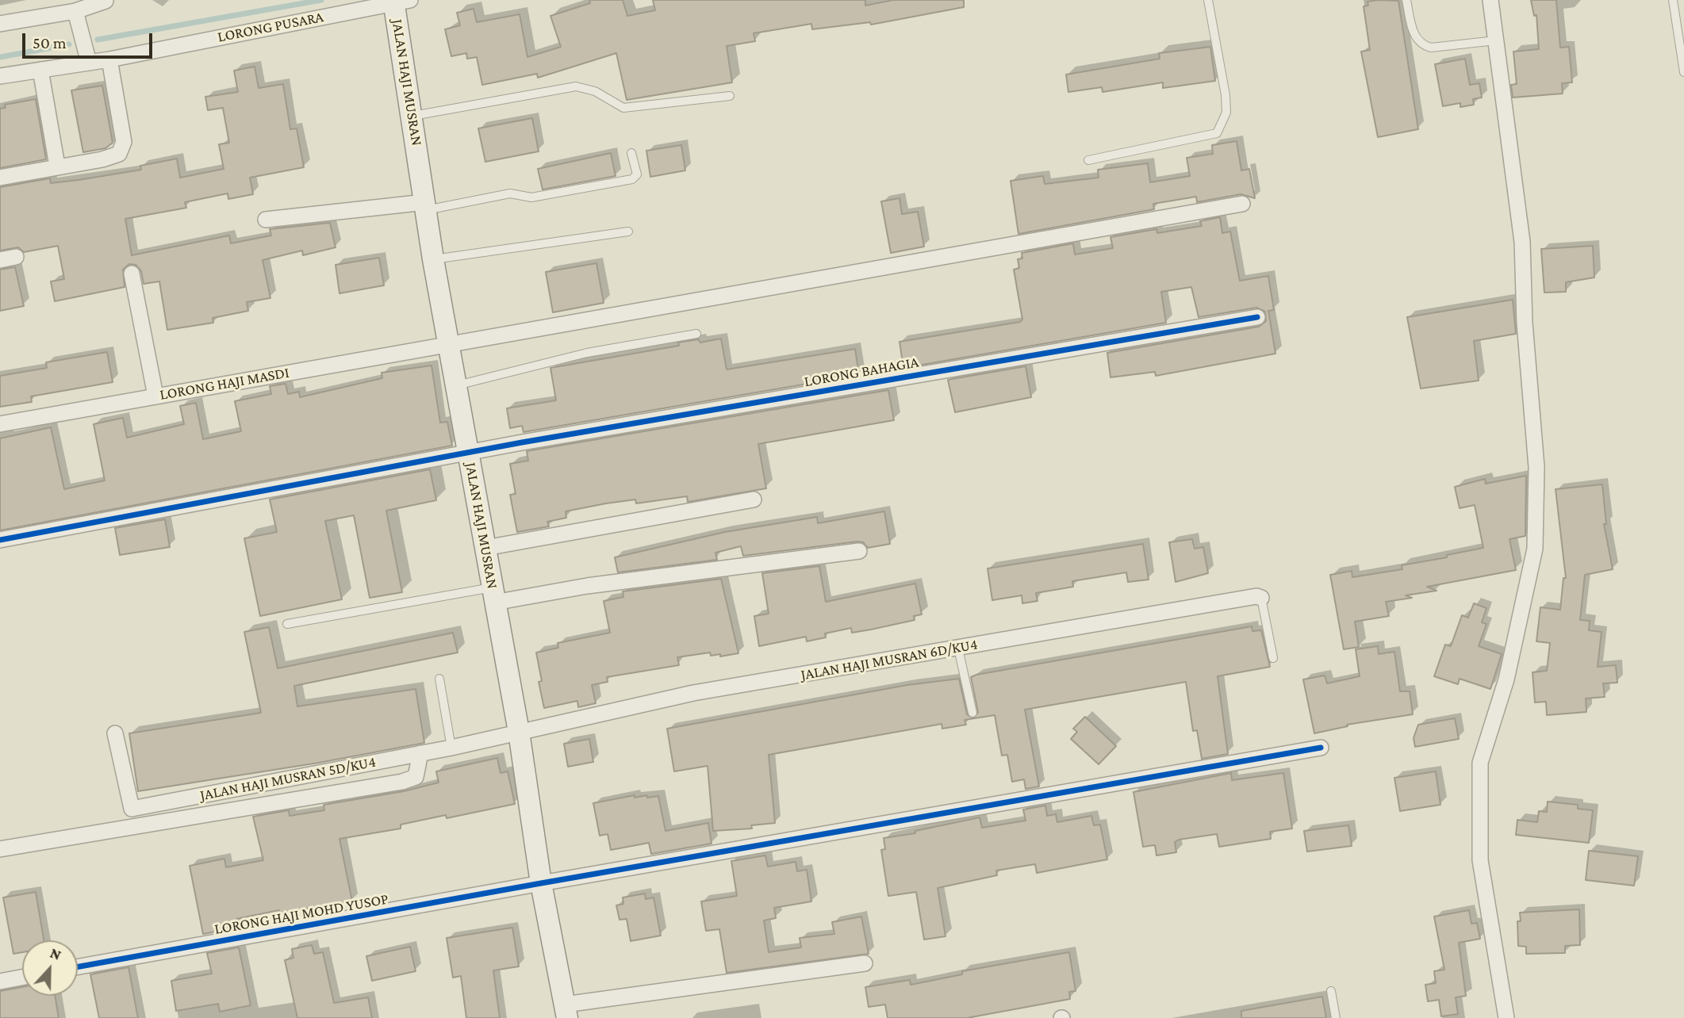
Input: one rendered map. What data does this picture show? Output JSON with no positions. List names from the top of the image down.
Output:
{
  "streets": {
    "street": [
      "LORONG PUSARA",
      "JALAN HAJI MUSRAN",
      "LORONG BAHAGIA",
      "LORONG HAJI MASDI",
      "JALAN HAJI MUSRAN 6D/KU4",
      "JALAN HAJI MUSRAN 5D/KU4",
      "LORONG HAJI MOHD YUSOP"
    ]
  },
  "crossings": [
    ["LORONG PUSARA", "JALAN HAJI MUSRAN"],
    ["JALAN HAJI MUSRAN", "LORONG BAHAGIA"],
    ["JALAN HAJI MUSRAN", "LORONG HAJI MASDI"],
    ["JALAN HAJI MUSRAN", "JALAN HAJI MUSRAN 6D/KU4"],
    ["JALAN HAJI MUSRAN", "JALAN HAJI MUSRAN 5D/KU4"],
    ["JALAN HAJI MUSRAN", "LORONG HAJI MOHD YUSOP"],
    ["JALAN HAJI MUSRAN 6D/KU4", "JALAN HAJI MUSRAN 5D/KU4"]
  ],
  "scale_bar": "50 m",
  "north": "top"
}
